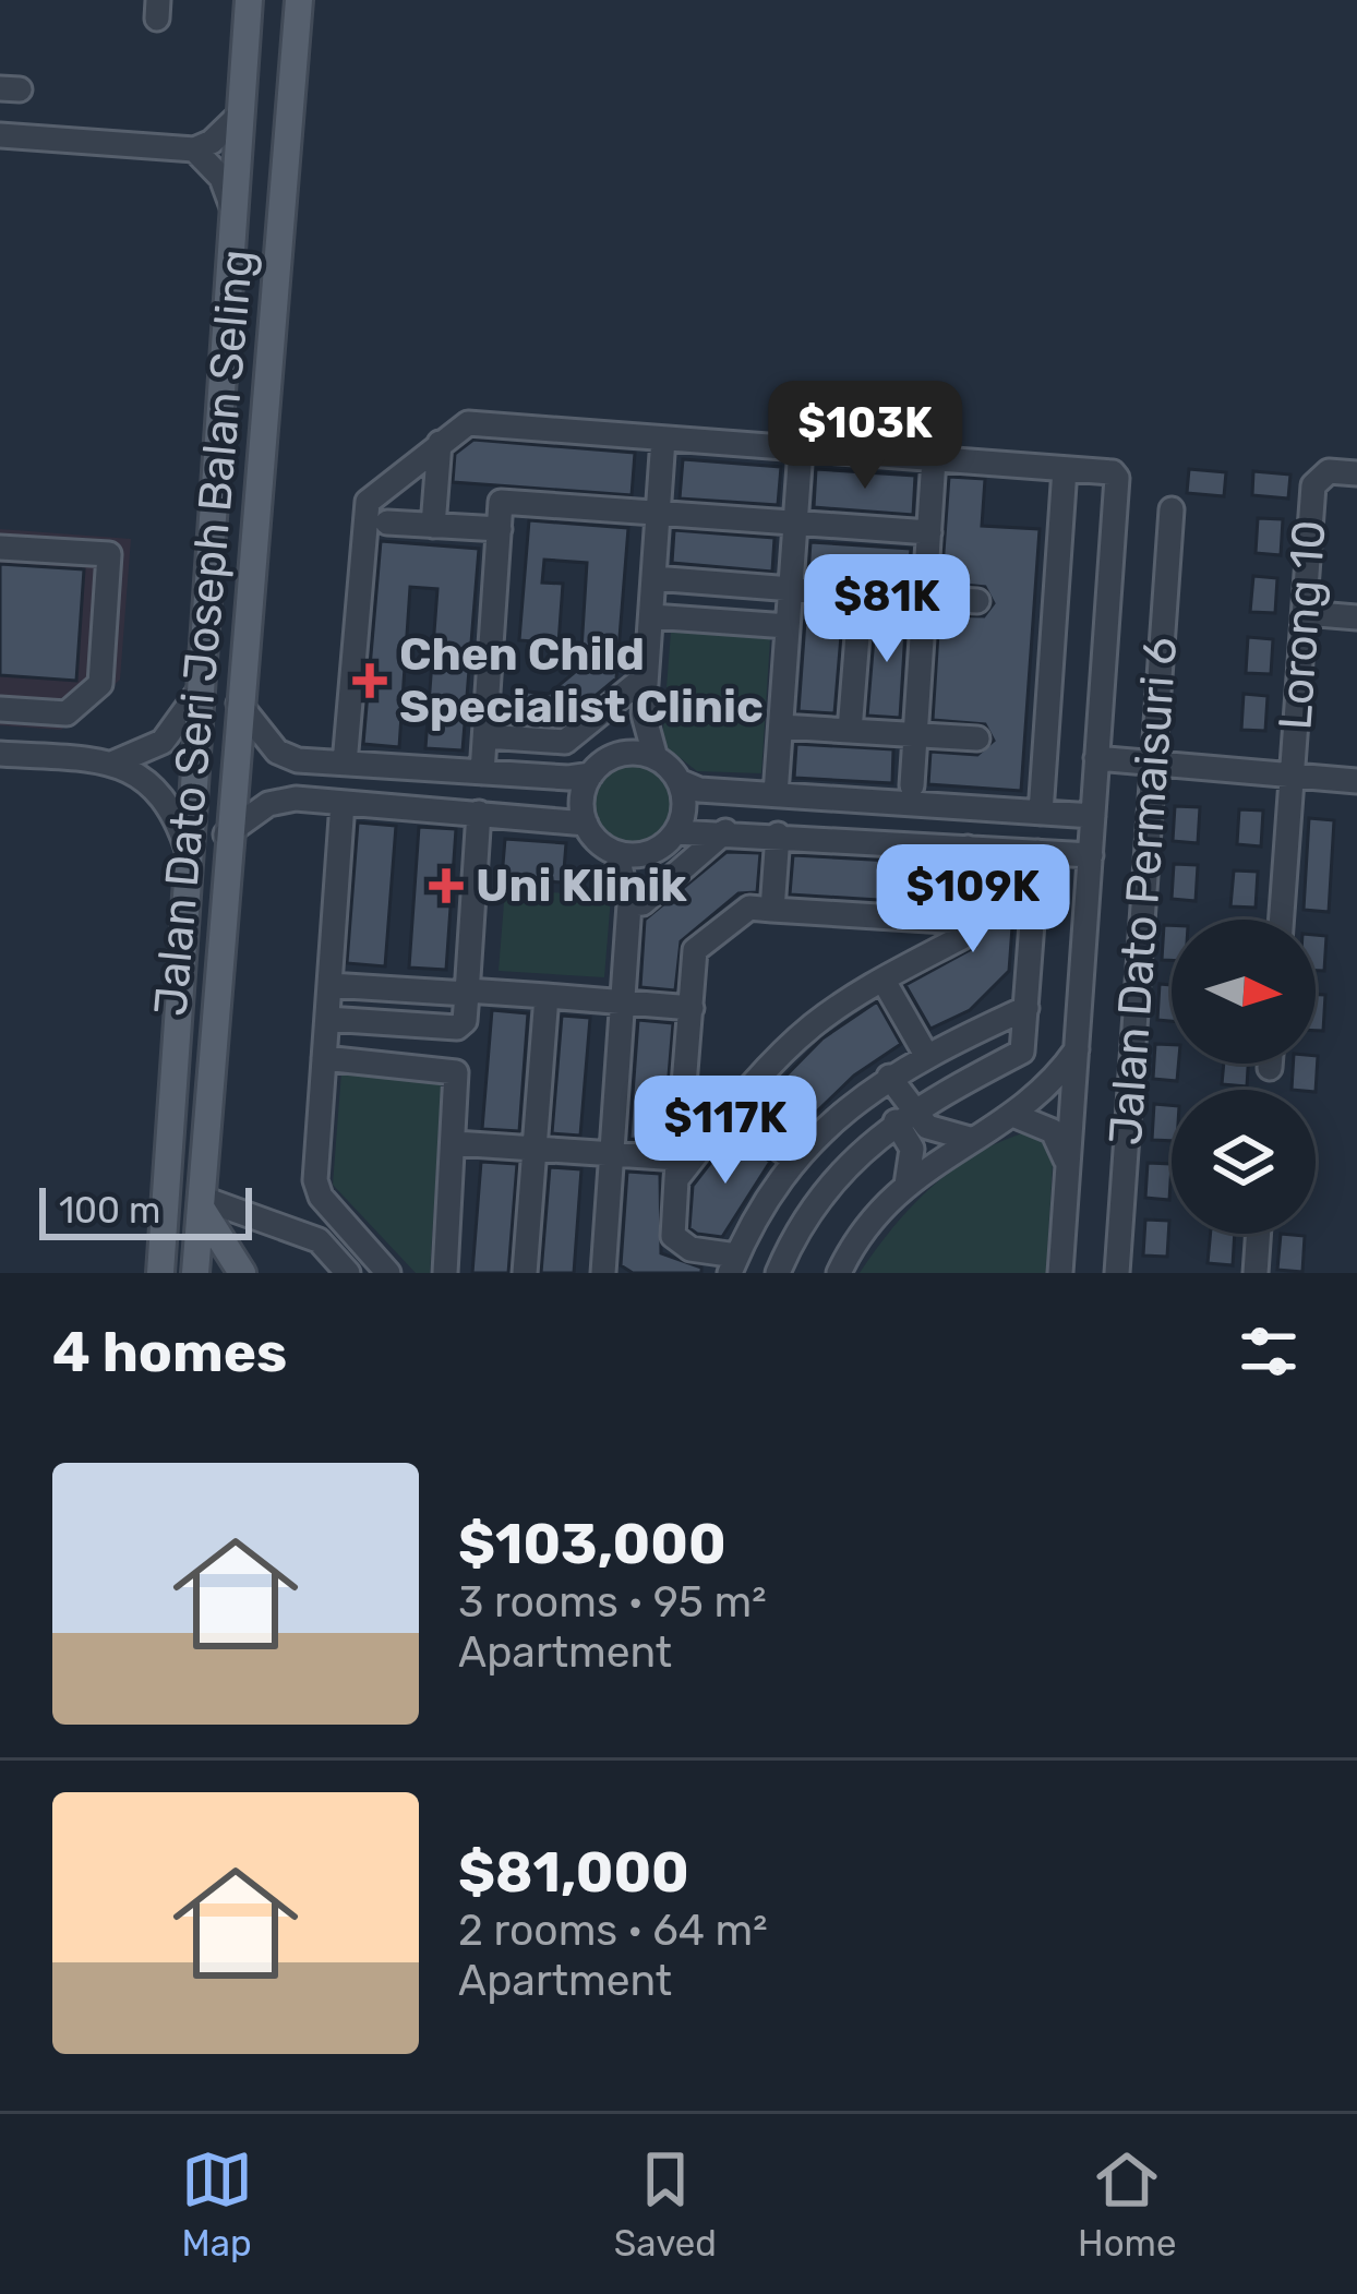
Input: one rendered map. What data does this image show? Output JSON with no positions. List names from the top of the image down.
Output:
{
  "streets": {
    "main road": ["Jalan Dato Seri Joseph Balan Seling"],
    "street": ["Lorong 10", "Jalan Dato Permaisuri 6"]
  },
  "places": {
    "health": ["Chen Child Specialist Clinic", "Uni Klinik"]
  },
  "scale_bar": "100 m",
  "north": "right",
  "page": {
    "price": [
      "$103K",
      "$81K",
      "$109K",
      "$117K"
    ],
    "scale": "100 m",
    "heading": "4 homes",
    "list": [
      {
        "name": "$103,000",
        "note": "3 rooms · 95 m² · Apartment"
      },
      {
        "name": "$81,000",
        "note": "2 rooms · 64 m² · Apartment"
      }
    ],
    "tabs": ["Map", "Saved", "Home"]
  }
}
